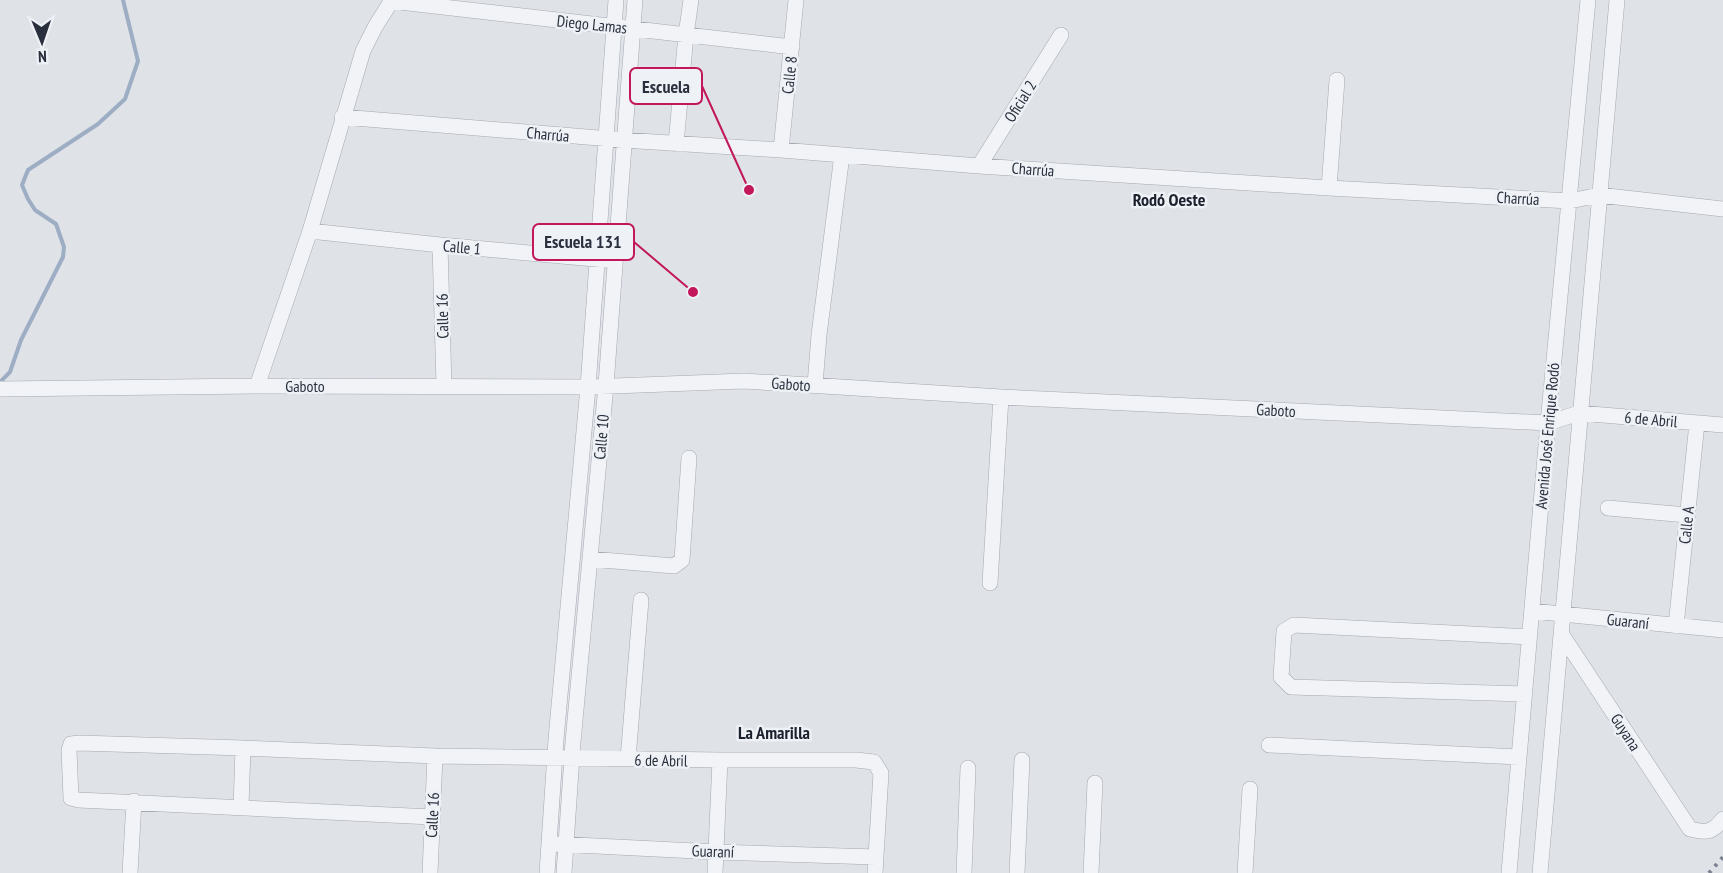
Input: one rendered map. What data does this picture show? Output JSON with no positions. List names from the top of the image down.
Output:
{
  "streets": {
    "street": [
      "Diego Lamas",
      "Calle 8",
      "Oficial 2",
      "Charrúa",
      "Calle 1",
      "Calle 16",
      "Gaboto",
      "6 de Abril",
      "Avenida José Enrique Rodó",
      "Calle 10",
      "Calle A",
      "Guaraní",
      "Guyana"
    ]
  },
  "crossings": [
    ["Diego Lamas", "Calle 8"],
    ["Diego Lamas", "Calle 10"],
    ["Calle 8", "Charrúa"],
    ["Oficial 2", "Charrúa"],
    ["Charrúa", "Avenida José Enrique Rodó"],
    ["Charrúa", "Calle 10"],
    ["Calle 1", "Calle 16"],
    ["Calle 1", "Calle 10"],
    ["Calle 16", "Gaboto"],
    ["Calle 16", "6 de Abril"],
    ["Gaboto", "6 de Abril"],
    ["Gaboto", "Avenida José Enrique Rodó"],
    ["Gaboto", "Calle 10"],
    ["6 de Abril", "Avenida José Enrique Rodó"],
    ["6 de Abril", "Calle 10"],
    ["6 de Abril", "Calle A"],
    ["6 de Abril", "Guaraní"],
    ["Avenida José Enrique Rodó", "Guaraní"],
    ["Avenida José Enrique Rodó", "Guyana"],
    ["Calle 10", "Guaraní"],
    ["Calle A", "Guaraní"]
  ],
  "districts": ["Rodó Oeste", "La Amarilla"],
  "places": ["Escuela", "Escuela 131"],
  "north": "bottom"
}
